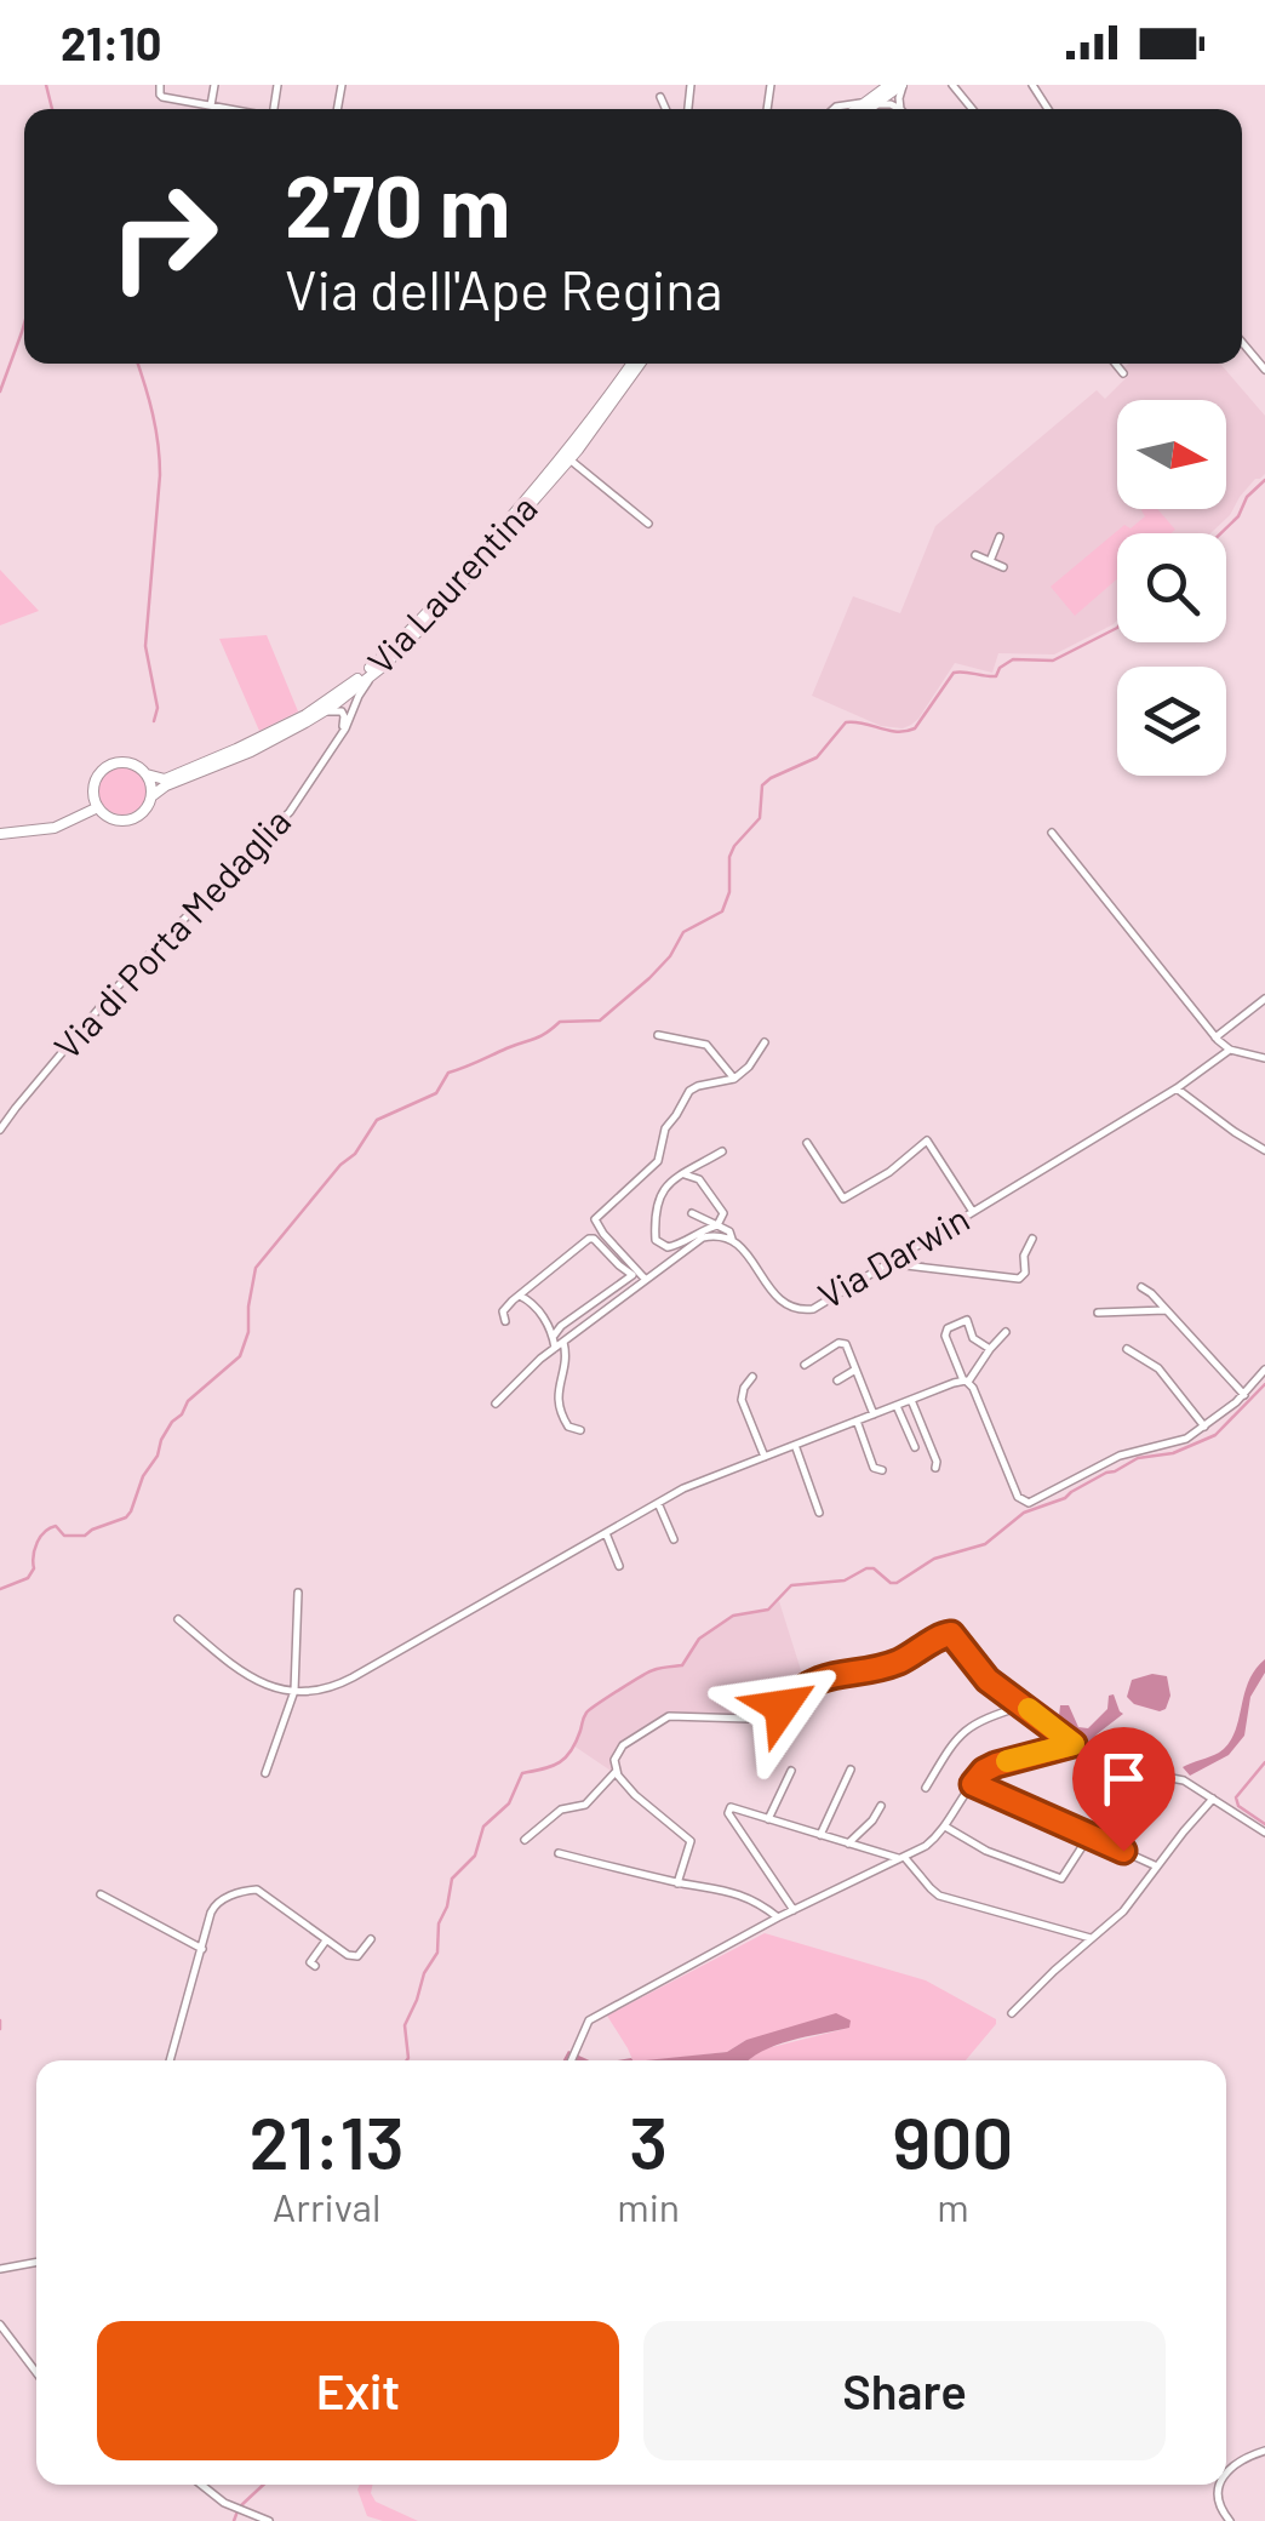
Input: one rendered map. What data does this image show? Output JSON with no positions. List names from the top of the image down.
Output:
{
  "streets": {
    "main road": ["Via Laurentina"],
    "street": ["Via di Porta Medaglia", "Via Darwin"]
  },
  "crossings": [
    ["Via Laurentina", "Via di Porta Medaglia"]
  ],
  "north": "right",
  "page": {
    "status": "21:10",
    "turn": ["270 m", "Via dell'Ape Regina"],
    "eta": [
      "21:13",
      "Arrival",
      "3",
      "min",
      "900",
      "m"
    ],
    "buttons": ["Exit", "Share"]
  }
}
